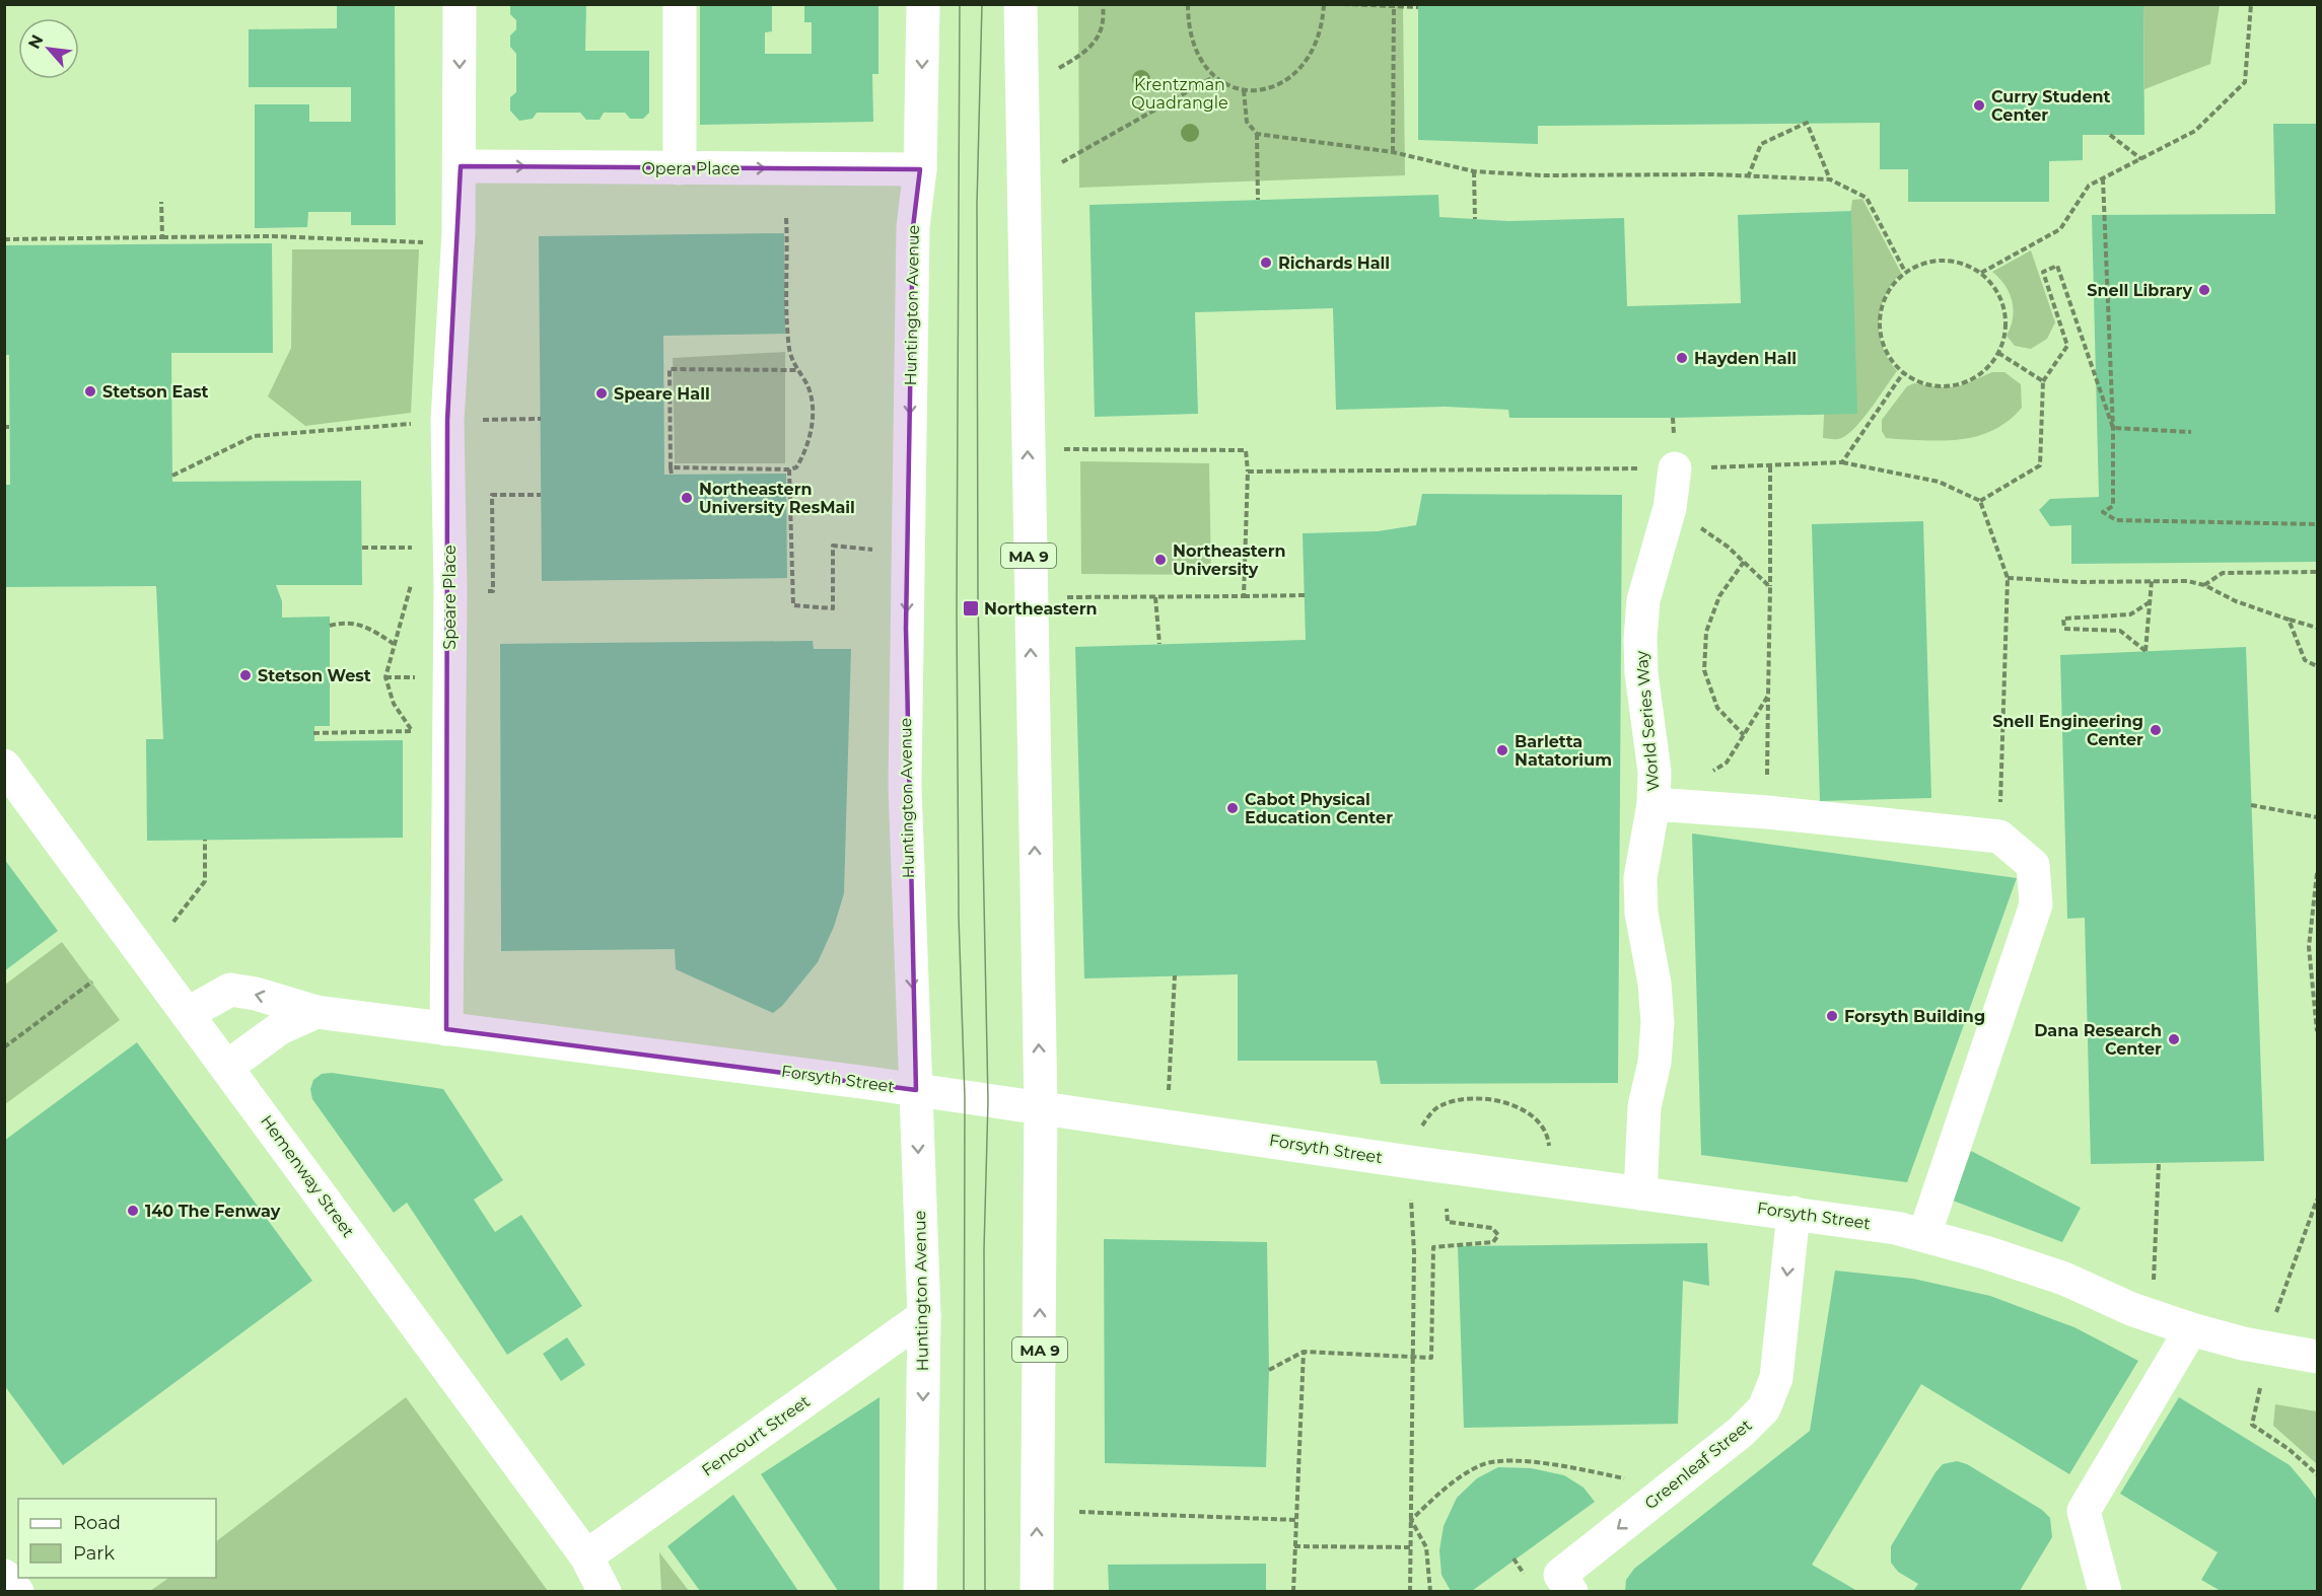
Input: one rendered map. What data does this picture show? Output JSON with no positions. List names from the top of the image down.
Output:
{
  "streets": {
    "street": [
      "Opera Place",
      "Huntington Avenue",
      "MA 9",
      "Speare Place",
      "World Series Way",
      "Forsyth Street",
      "Hemenway Street",
      "Fencourt Street",
      "Greenleaf Street"
    ]
  },
  "crossings": [
    ["Opera Place", "Huntington Avenue"],
    ["Opera Place", "Speare Place"],
    ["Huntington Avenue", "Forsyth Street"],
    ["Huntington Avenue", "Fencourt Street"],
    ["MA 9", "Forsyth Street"],
    ["Speare Place", "Forsyth Street"],
    ["World Series Way", "Forsyth Street"],
    ["Forsyth Street", "Hemenway Street"],
    ["Forsyth Street", "Greenleaf Street"],
    ["Hemenway Street", "Fencourt Street"]
  ],
  "one_way": ["Opera Place", "Greenleaf Street"],
  "parks": ["Krentzman Quadrangle"],
  "places": {
    "other": [
      "Curry Student Center",
      "Richards Hall",
      "Snell Library",
      "Hayden Hall",
      "Stetson East",
      "Speare Hall",
      "Northeastern University ResMail",
      "Northeastern University",
      "Stetson West",
      "Snell Engineering Center",
      "Barletta Natatorium",
      "Cabot Physical Education Center",
      "Forsyth Building",
      "Dana Research Center",
      "140 The Fenway"
    ],
    "transit": ["Northeastern"]
  },
  "legend": ["Road", "Park"],
  "north": "top left"
}
